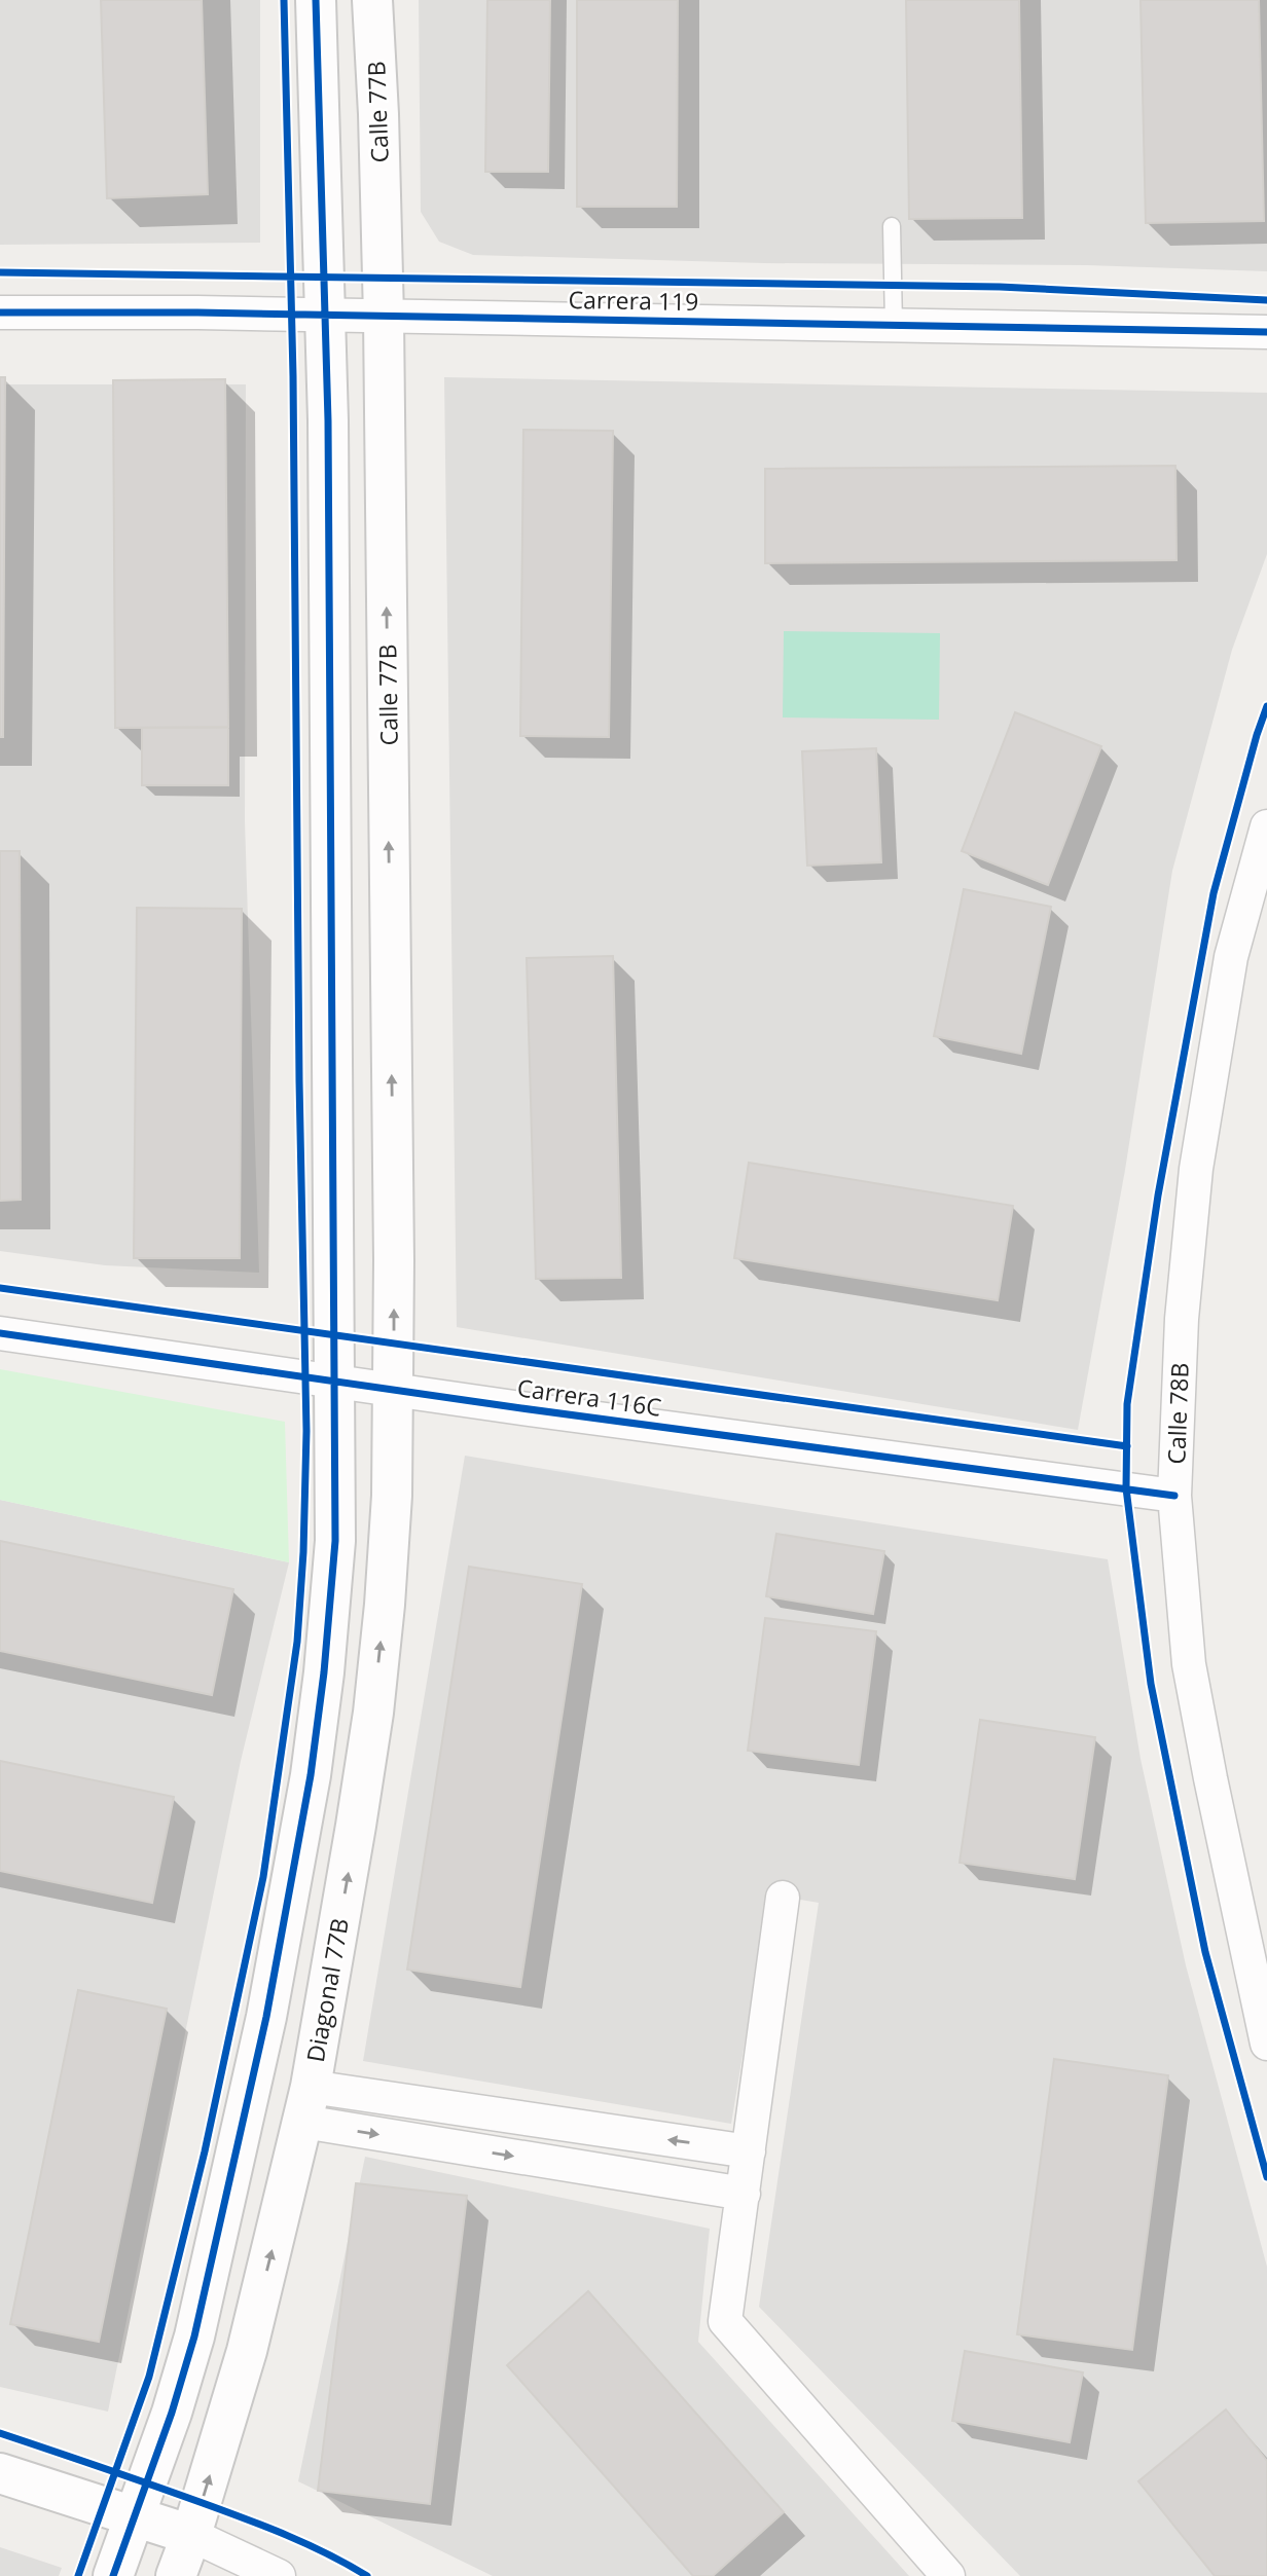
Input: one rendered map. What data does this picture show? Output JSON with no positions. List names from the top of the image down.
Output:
{
  "streets": {
    "street": [
      "Calle 77B",
      "Carrera 119",
      "Carrera 116C",
      "Calle 78B",
      "Diagonal 77B"
    ]
  },
  "crossings": [
    ["Calle 77B", "Carrera 119"],
    ["Calle 77B", "Carrera 116C"],
    ["Calle 77B", "Diagonal 77B"],
    ["Carrera 116C", "Calle 78B"],
    ["Carrera 116C", "Diagonal 77B"]
  ]
}
